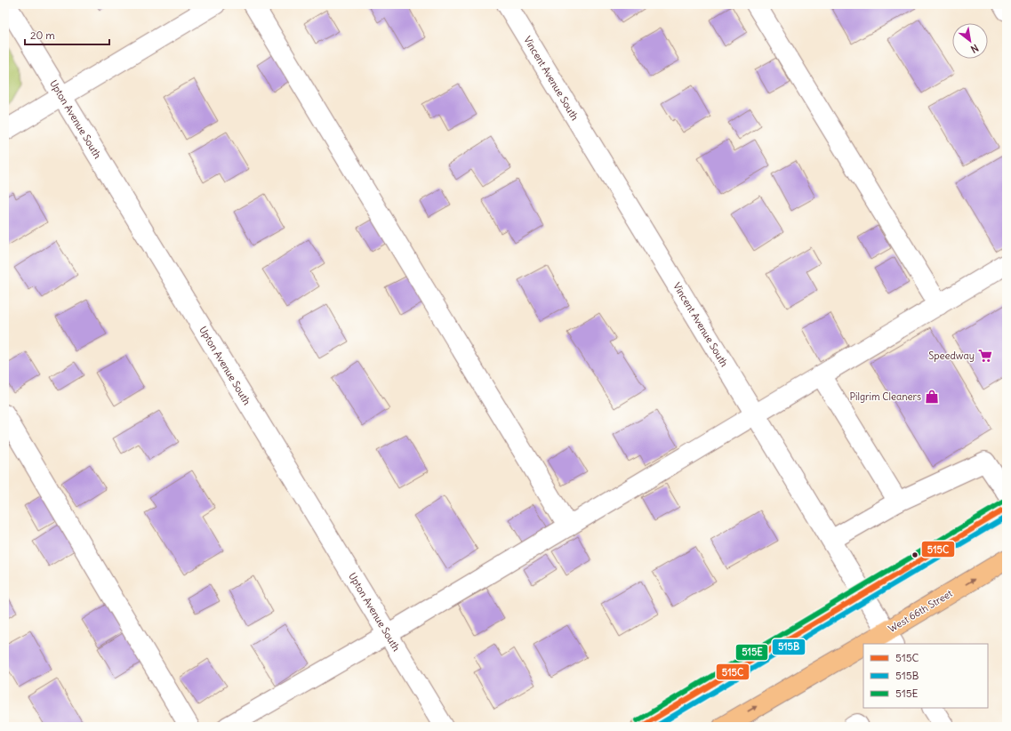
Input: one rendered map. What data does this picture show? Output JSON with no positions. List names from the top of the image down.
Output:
{
  "streets": {
    "main road": ["West 66th Street"],
    "street": ["Vincent Avenue South", "Upton Avenue South"]
  },
  "crossings": [
    ["Vincent Avenue South", "West 66th Street"]
  ],
  "places": {
    "supermarket": ["Speedway"],
    "shop": ["Pilgrim Cleaners"]
  },
  "lines": ["transit line 515E", "transit line 515C", "transit line 515B"],
  "legend": ["515C", "515B", "515E"],
  "scale_bar": "20 m",
  "north": "bottom right"
}
